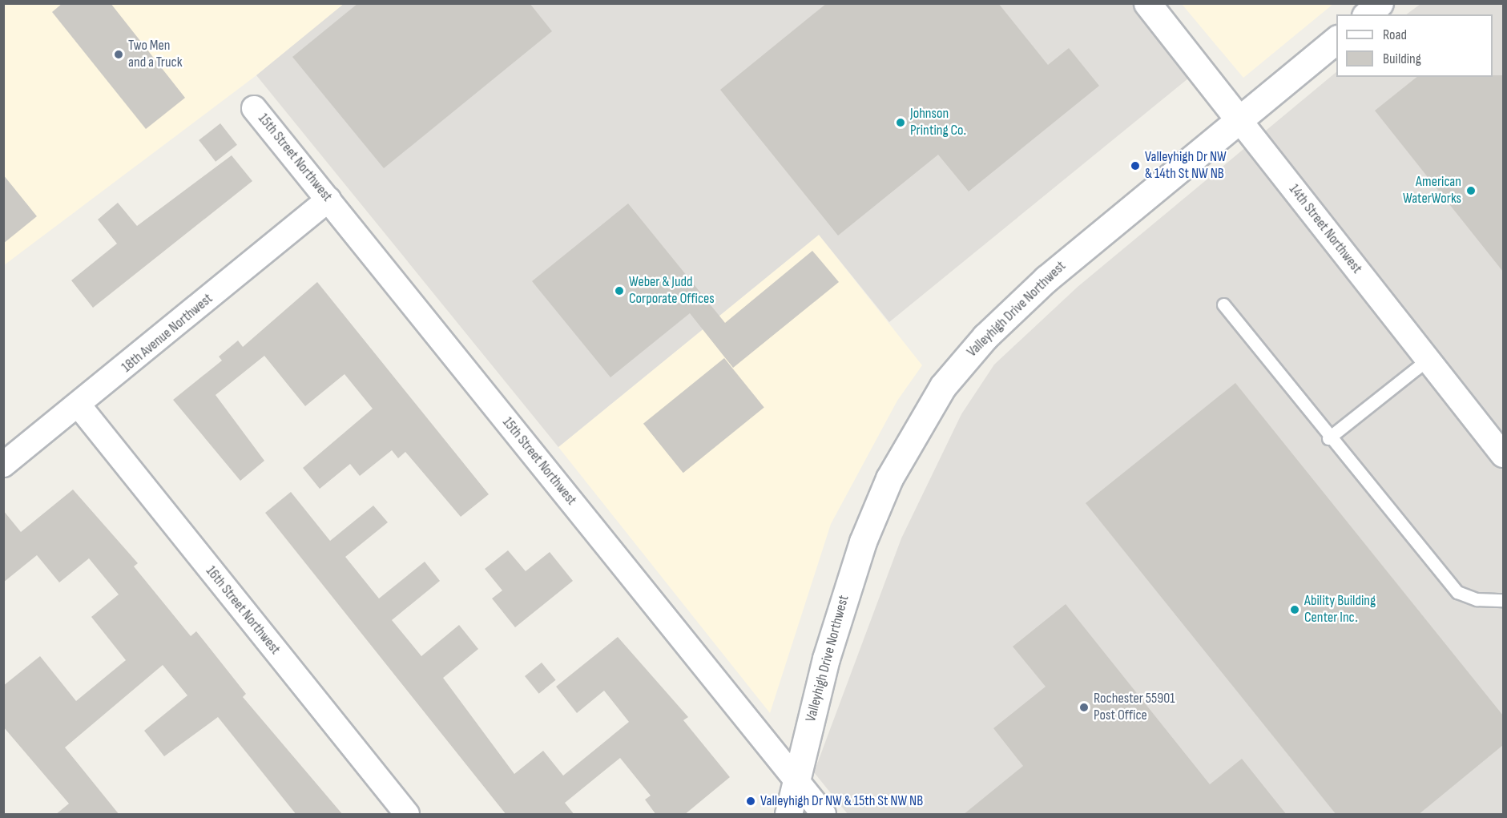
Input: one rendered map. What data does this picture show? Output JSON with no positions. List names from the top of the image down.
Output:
{
  "streets": {
    "main road": ["14th Street Northwest", "Valleyhigh Drive Northwest"],
    "street": ["15th Street Northwest", "18th Avenue Northwest", "16th Street Northwest"]
  },
  "crossings": [
    ["15th Street Northwest", "Valleyhigh Drive Northwest"],
    ["15th Street Northwest", "18th Avenue Northwest"],
    ["14th Street Northwest", "Valleyhigh Drive Northwest"],
    ["18th Avenue Northwest", "16th Street Northwest"]
  ],
  "places": [
    "Two Men and a Truck",
    "Johnson Printing Co.",
    "Valleyhigh Dr NW & 14th St NW NB",
    "American WaterWorks",
    "Weber & Judd Corporate Offices",
    "Ability Building Center Inc.",
    "Rochester 55901 Post Office",
    "Valleyhigh Dr NW & 15th St NW NB"
  ],
  "legend": ["Road", "Building"]
}
